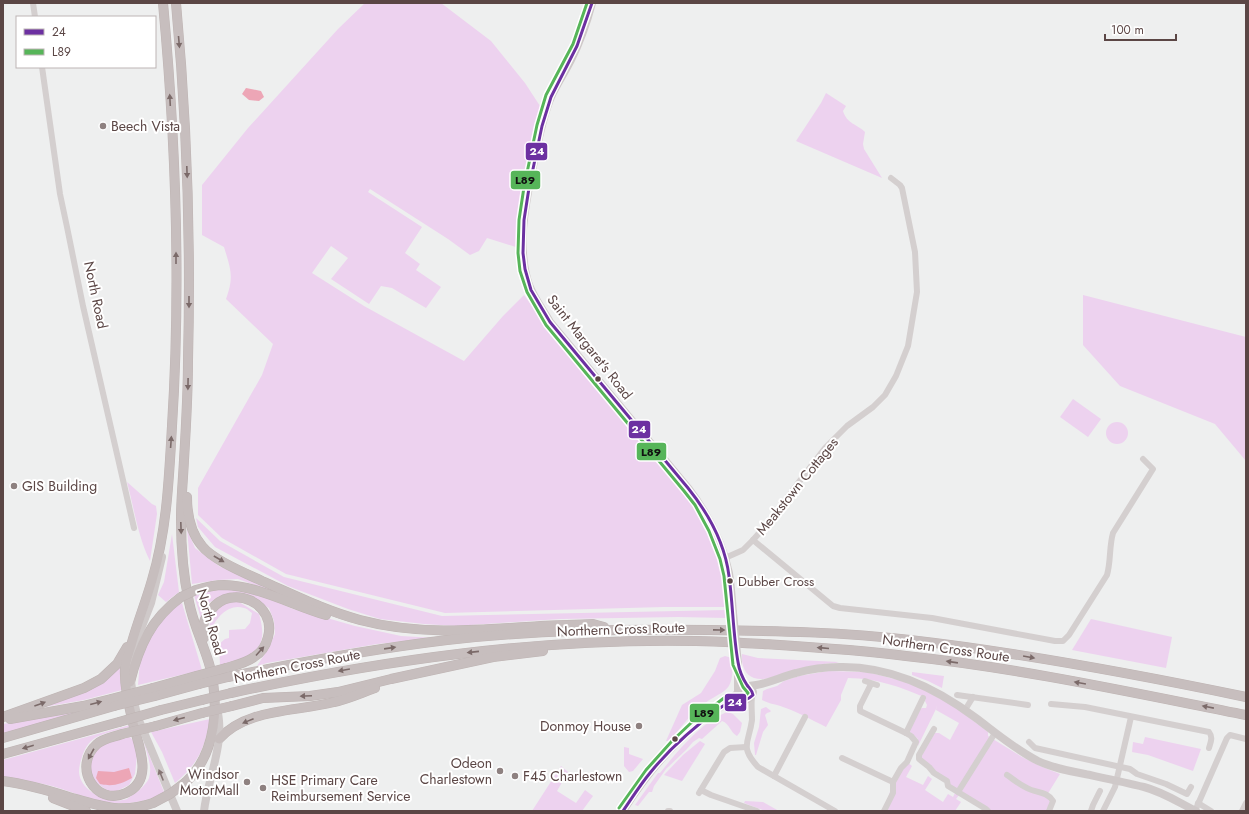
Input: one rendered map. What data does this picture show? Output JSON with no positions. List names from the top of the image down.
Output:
{
  "streets": {
    "highway": ["North Road", "Northern Cross Route"],
    "main road": ["Saint Margaret's Road"],
    "street": ["Meakstown Cottages"]
  },
  "crossings": [
    ["Saint Margaret's Road", "Meakstown Cottages"]
  ],
  "places": [
    "Beech Vista",
    "GIS Building",
    "Dubber Cross",
    "Donmoy House",
    "Odeon Charlestown",
    "F45 Charlestown",
    "Windsor MotorMall",
    "HSE Primary Care Reimbursement Service"
  ],
  "lines": ["transit line 24", "transit line L89"],
  "legend": ["24", "L89"],
  "scale_bar": "100 m"
}
